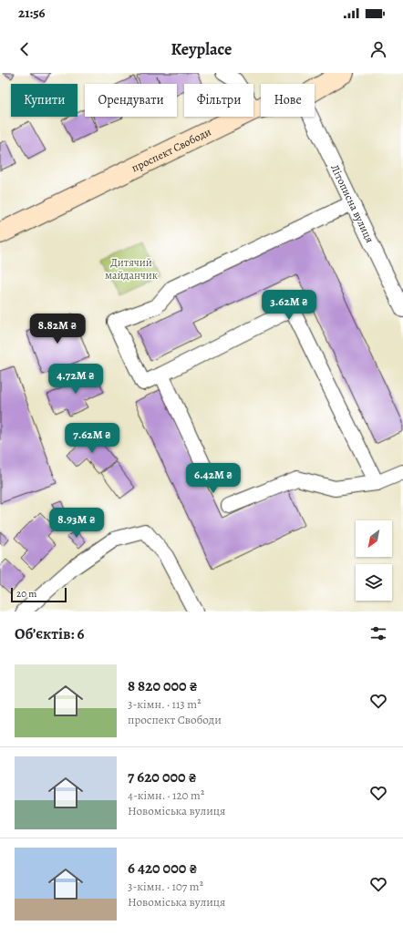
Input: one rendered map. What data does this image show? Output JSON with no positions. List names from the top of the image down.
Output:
{
  "streets": {
    "main road": ["проспект Свободи"],
    "street": ["Літописна вулиця"]
  },
  "parks": ["Дитячий майданчик"],
  "scale_bar": "20 m",
  "north": "bottom left",
  "page": {
    "status": "21:56",
    "header": "Keyplace",
    "chip": [
      "Купити",
      "Орендувати",
      "Фільтри",
      "Нове"
    ],
    "price": [
      "3.62M ₴",
      "8.82M ₴",
      "4.72M ₴",
      "7.62M ₴",
      "6.42M ₴",
      "8.93M ₴"
    ],
    "scale": "20 m",
    "heading": "Об’єктів: 6",
    "list": [
      {
        "name": "8 820 000 ₴",
        "note": "3-кімн. · 113 m² · проспект Свободи"
      },
      {
        "name": "7 620 000 ₴",
        "note": "4-кімн. · 120 m² · Новоміська вулиця"
      },
      {
        "name": "6 420 000 ₴",
        "note": "3-кімн. · 107 m² · Новоміська вулиця"
      }
    ]
  }
}
